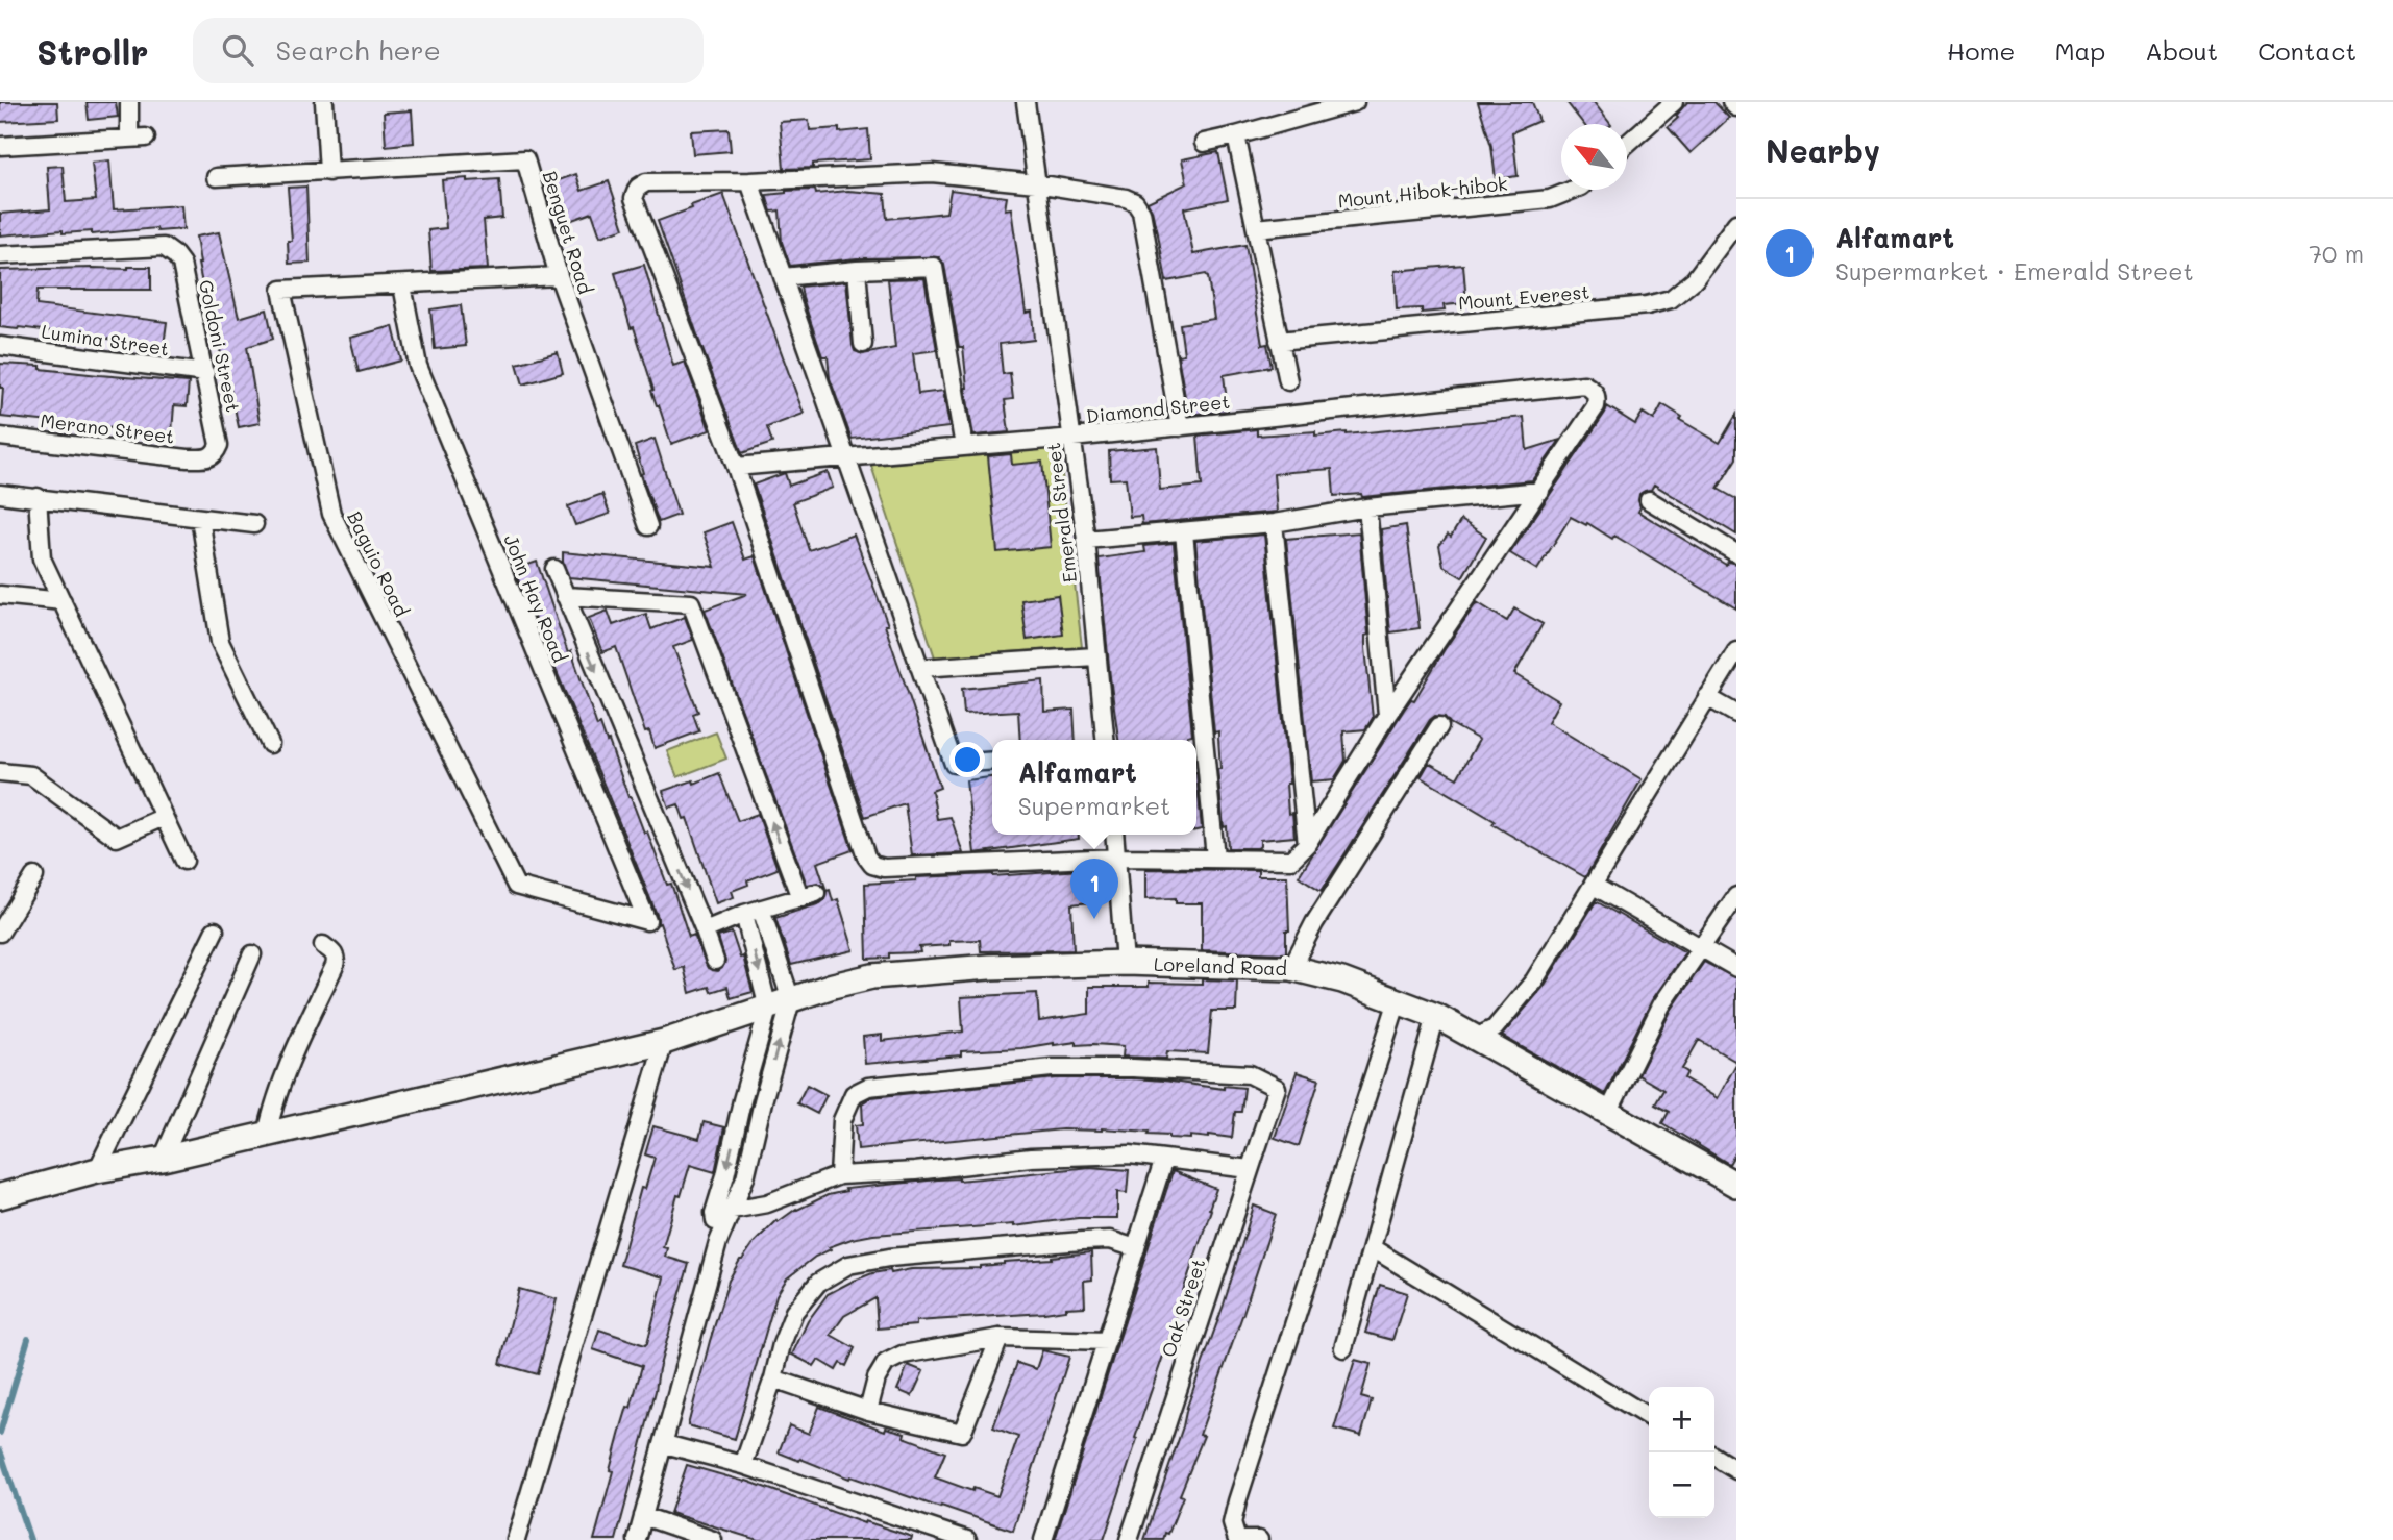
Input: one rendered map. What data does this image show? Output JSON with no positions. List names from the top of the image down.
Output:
{
  "streets": {
    "street": [
      "Mount Hibok-hibok",
      "Benguet Road",
      "Mount Everest",
      "Lumina Street",
      "Goldoni Street",
      "Diamond Street",
      "Merano Street",
      "Emerald Street",
      "Baguio Road",
      "John Hay Road",
      "Loreland Road",
      "Oak Street"
    ]
  },
  "crossings": [
    ["Benguet Road", "Baguio Road"],
    ["Lumina Street", "Goldoni Street"],
    ["Goldoni Street", "Merano Street"],
    ["Diamond Street", "Emerald Street"],
    ["Baguio Road", "John Hay Road"]
  ],
  "north": "top left",
  "page": {
    "header": "Strollr",
    "search": "Search here",
    "nav": [
      "Home",
      "Map",
      "About",
      "Contact"
    ],
    "heading": "Nearby",
    "list": [
      {
        "mark": "1",
        "name": "Alfamart",
        "note": "Supermarket · Emerald Street",
        "value": "70 m"
      }
    ],
    "popup": ["Alfamart", "Supermarket"],
    "pins": "1",
    "map_buttons": ["+", "−"]
  }
}
